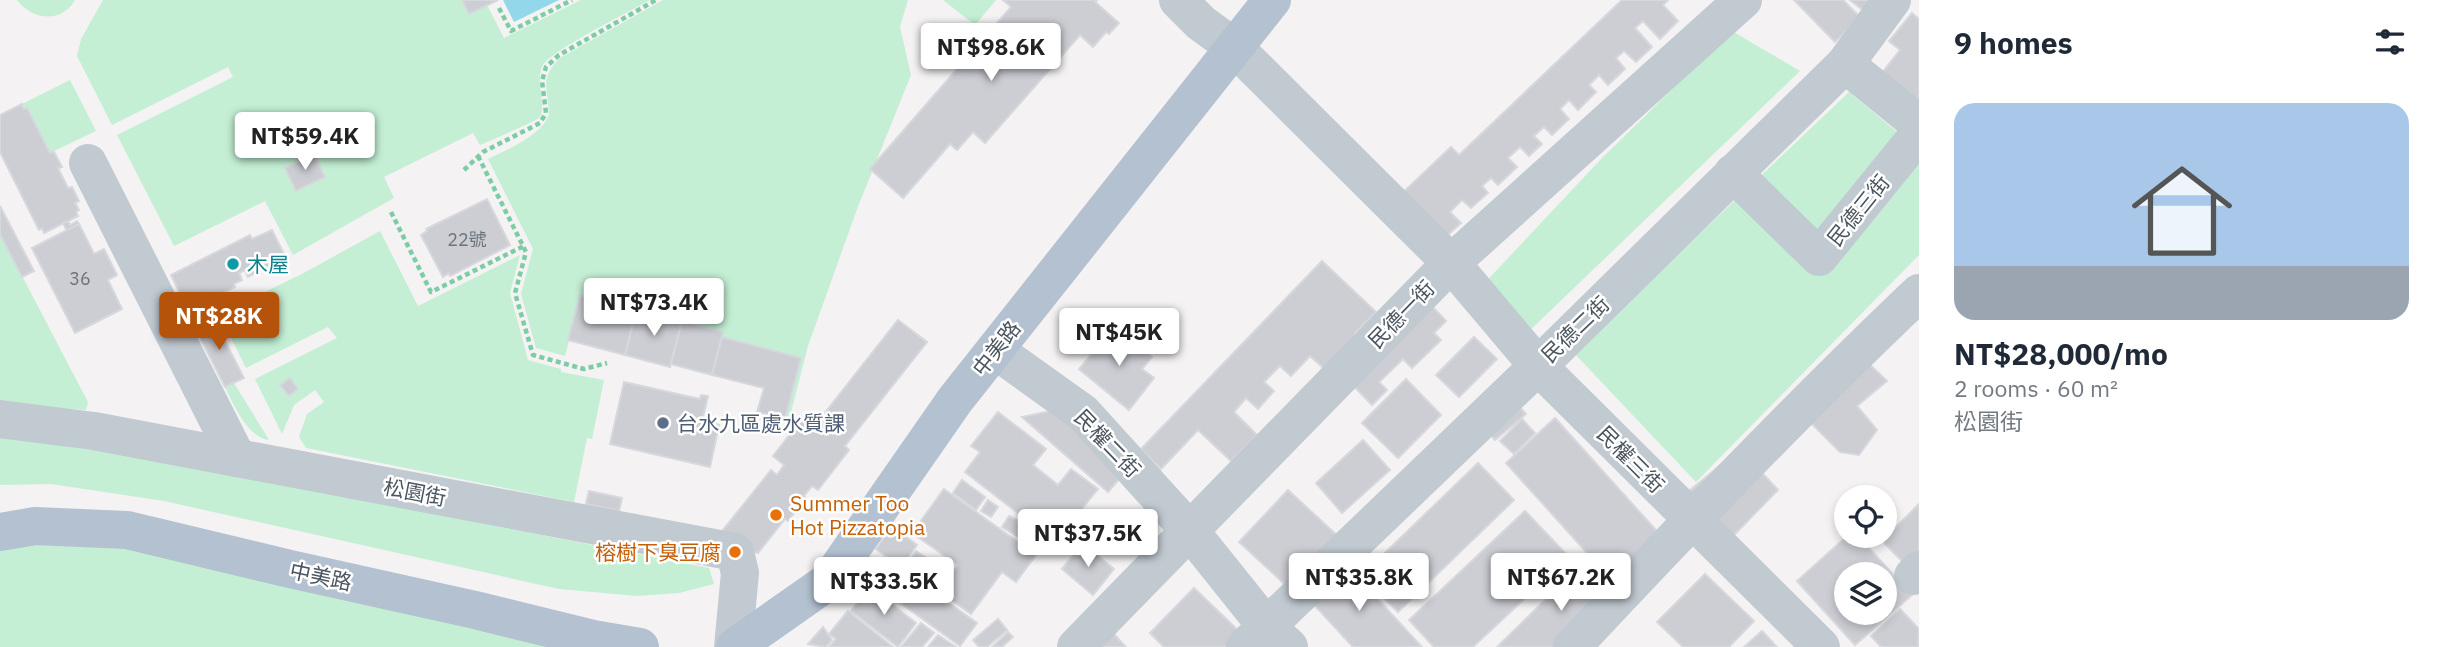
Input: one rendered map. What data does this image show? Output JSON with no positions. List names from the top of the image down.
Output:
{
  "streets": {
    "main road": ["中美路"],
    "street": [
      "民德三街",
      "民德一街",
      "民德二街",
      "民權二街",
      "民權三街",
      "松園街"
    ]
  },
  "crossings": [
    ["民德三街", "民德二街"],
    ["民德一街", "民權二街"],
    ["民德一街", "民權三街"],
    ["民德二街", "民權二街"],
    ["民德二街", "民權三街"],
    ["中美路", "民權二街"],
    ["中美路", "民權三街"],
    ["中美路", "松園街"]
  ],
  "places": [
    "木屋",
    "台水九區處水質課",
    "Summer Too Hot Pizzatopia",
    "榕樹下臭豆腐"
  ],
  "house_numbers": ["22號", "36"],
  "page": {
    "heading": "9 homes",
    "price": [
      "NT$98.6K",
      "NT$59.4K",
      "NT$73.4K",
      "NT$28K",
      "NT$45K",
      "NT$37.5K",
      "NT$35.8K",
      "NT$67.2K",
      "NT$33.5K"
    ],
    "list": [
      {
        "name": "NT$28,000/mo",
        "note": "2 rooms · 60 m² · 松園街"
      }
    ]
  }
}
